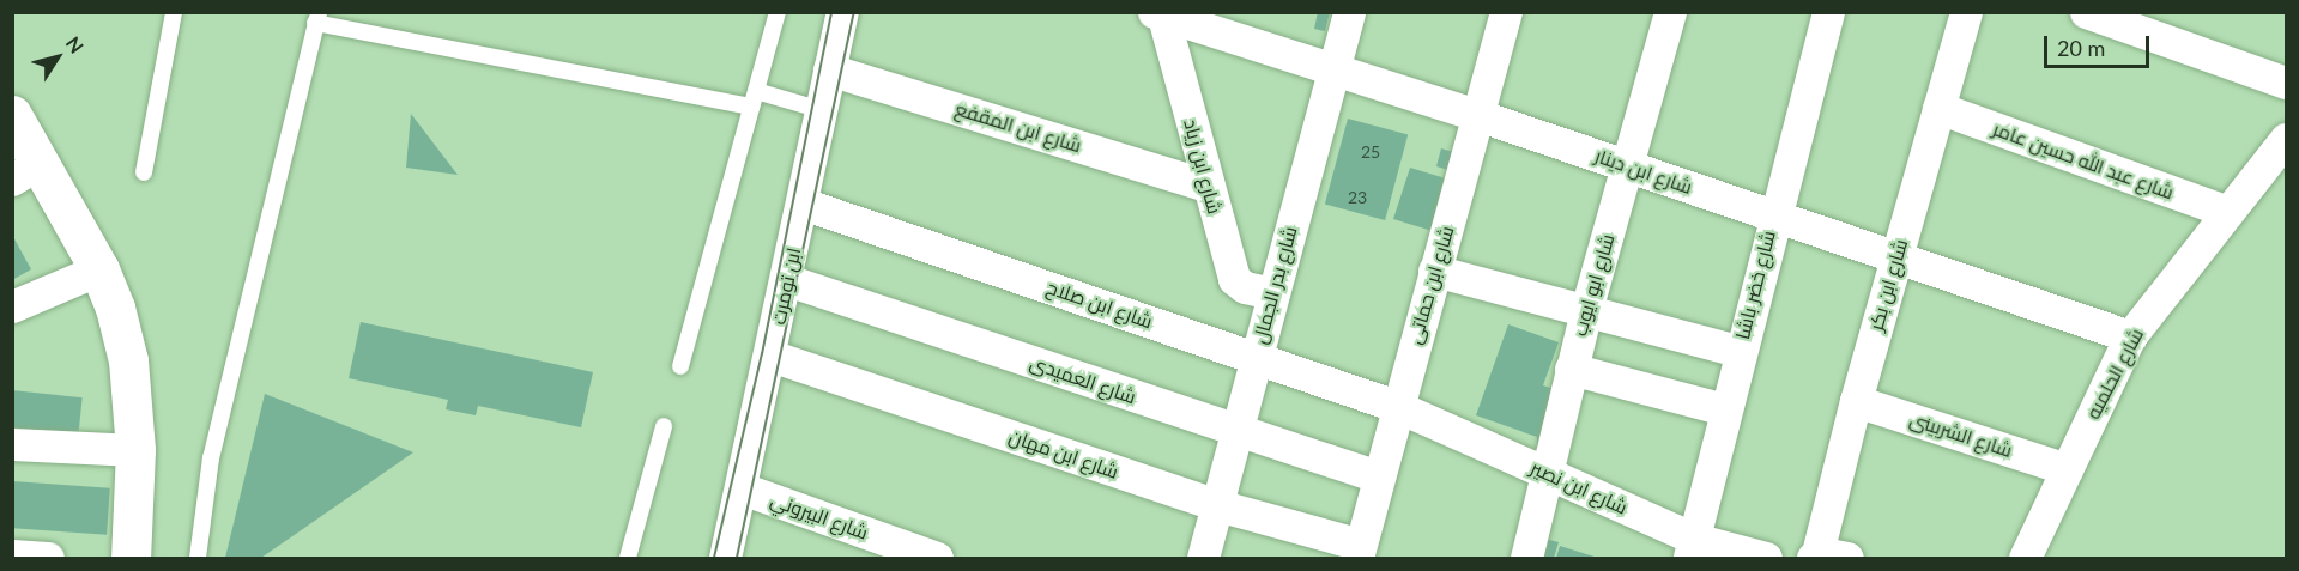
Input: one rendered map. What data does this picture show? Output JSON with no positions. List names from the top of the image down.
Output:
{
  "streets": {
    "street": [
      "شارع ابن المقفع",
      "شارع عبد الله حسين عامر",
      "شارع ابن زياد",
      "شارع ابن دينار",
      "شارع بدر الجمال",
      "شارع ابن حماتى",
      "شارع ابو ايوب",
      "شارع خضر باشا",
      "شارع ابن بكر",
      "ابن تومرت",
      "شارع ابن صلاح",
      "شارع الحلميه",
      "شارع العميدى",
      "شارع الشربينى",
      "شارع ابن مهان",
      "شارع ابن نصير",
      "شارع البيروني"
    ]
  },
  "crossings": [
    ["شارع ابن المقفع", "شارع ابن زياد"],
    ["شارع ابن المقفع", "ابن تومرت"],
    ["شارع عبد الله حسين عامر", "شارع ابن بكر"],
    ["شارع عبد الله حسين عامر", "شارع الحلميه"],
    ["شارع ابن زياد", "شارع ابن دينار"],
    ["شارع ابن زياد", "شارع بدر الجمال"],
    ["شارع ابن دينار", "شارع بدر الجمال"],
    ["شارع ابن دينار", "شارع ابن حماتى"],
    ["شارع ابن دينار", "شارع ابو ايوب"],
    ["شارع ابن دينار", "شارع خضر باشا"],
    ["شارع ابن دينار", "شارع ابن بكر"],
    ["شارع ابن دينار", "شارع الحلميه"],
    ["شارع بدر الجمال", "شارع ابن صلاح"],
    ["شارع بدر الجمال", "شارع العميدى"],
    ["شارع بدر الجمال", "شارع ابن مهان"],
    ["شارع ابن حماتى", "شارع ابن صلاح"],
    ["شارع ابن حماتى", "شارع العميدى"],
    ["شارع ابن حماتى", "شارع ابن مهان"],
    ["شارع ابن حماتى", "شارع ابن نصير"],
    ["شارع ابو ايوب", "شارع ابن نصير"],
    ["شارع خضر باشا", "شارع ابن نصير"],
    ["شارع ابن بكر", "شارع الشربينى"],
    ["ابن تومرت", "شارع ابن صلاح"],
    ["ابن تومرت", "شارع العميدى"],
    ["ابن تومرت", "شارع ابن مهان"],
    ["ابن تومرت", "شارع البيروني"],
    ["شارع ابن صلاح", "شارع ابن نصير"],
    ["شارع الحلميه", "شارع الشربينى"]
  ],
  "house_numbers": ["25", "23"],
  "scale_bar": "20 m",
  "north": "top right"
}
